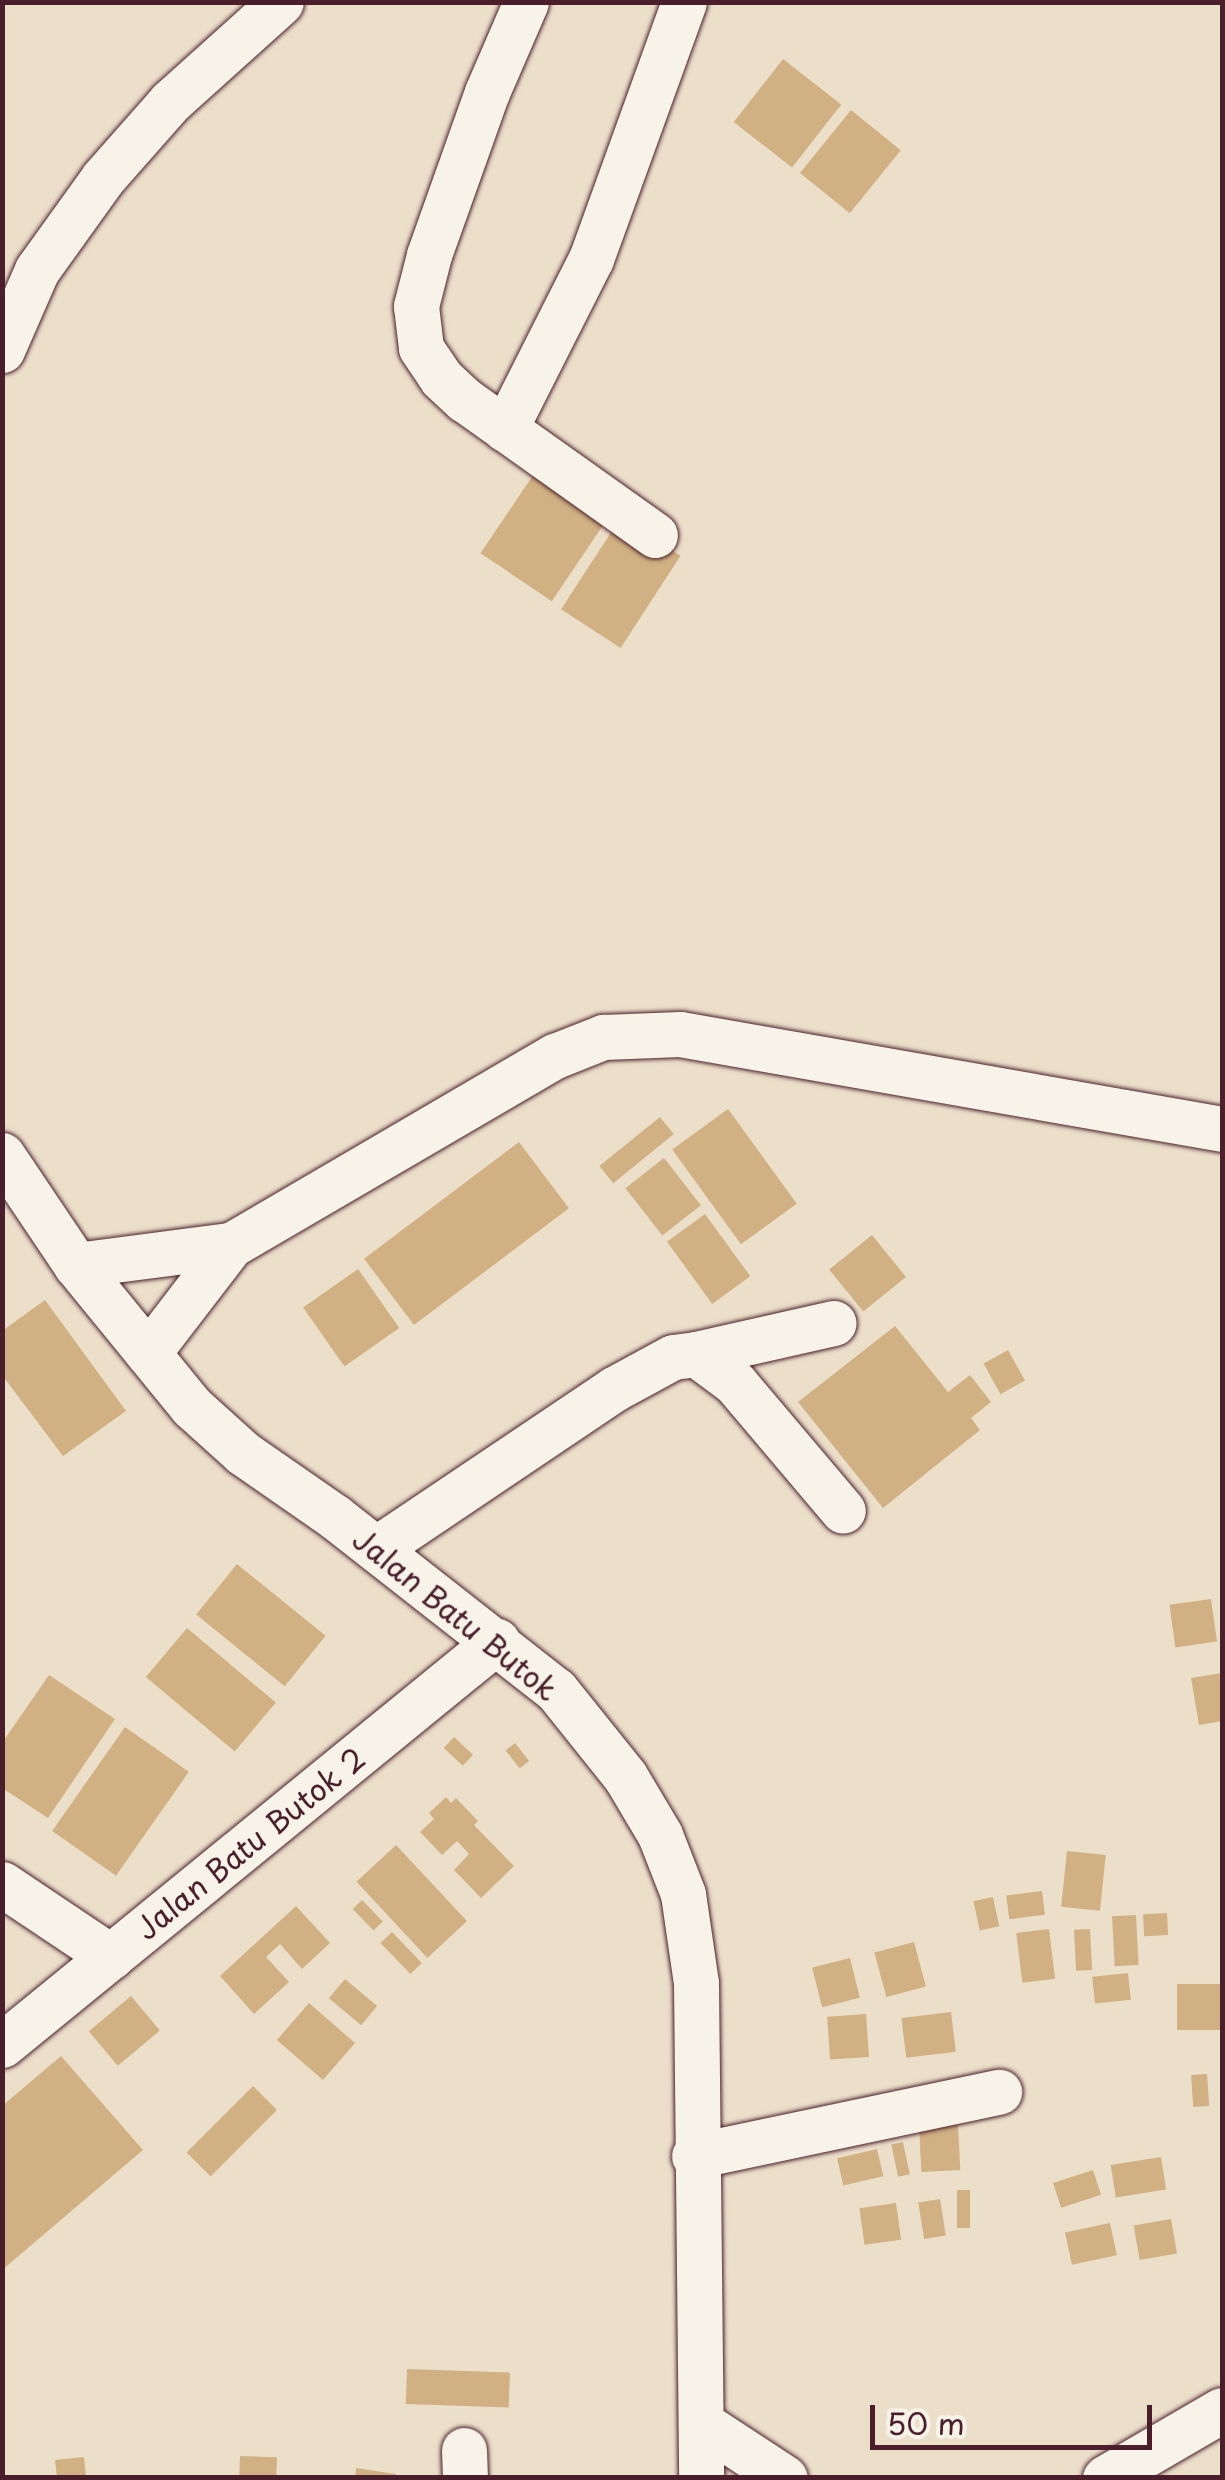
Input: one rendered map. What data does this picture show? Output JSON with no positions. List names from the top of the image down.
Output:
{
  "streets": {
    "street": ["Jalan Batu Butok", "Jalan Batu Butok 2"]
  },
  "crossings": [
    ["Jalan Batu Butok", "Jalan Batu Butok 2"]
  ],
  "scale_bar": "50 m"
}
